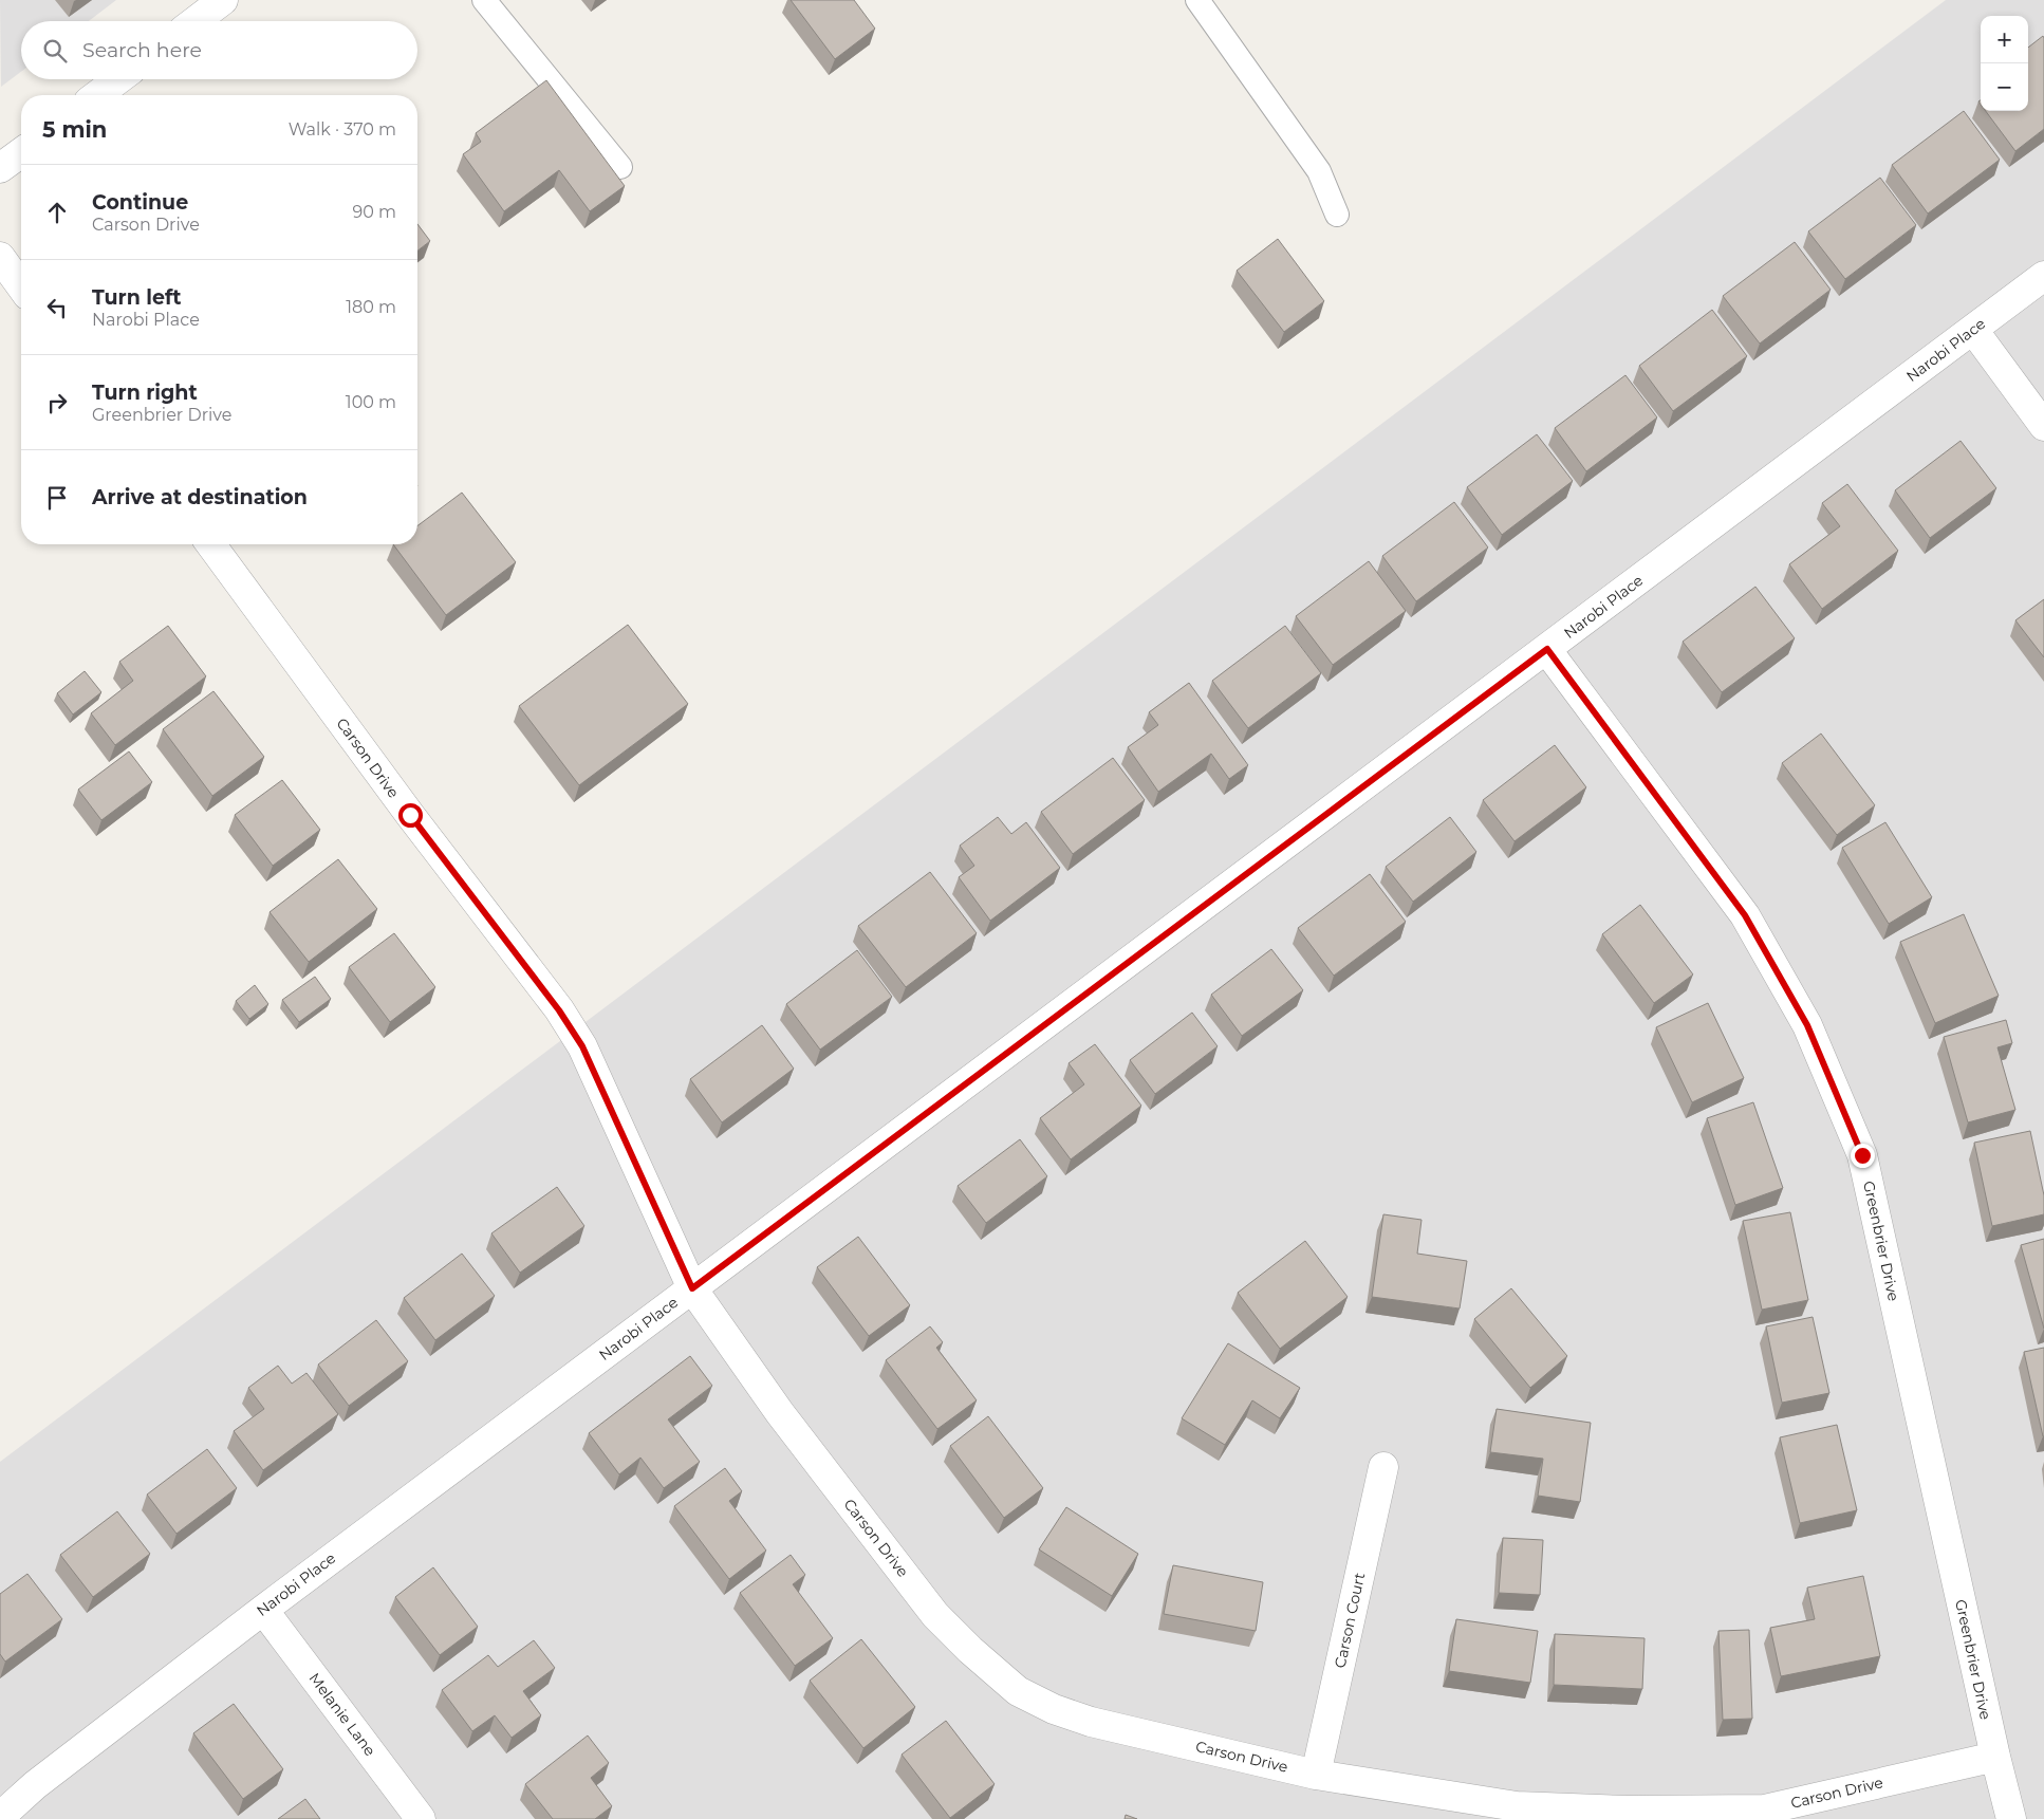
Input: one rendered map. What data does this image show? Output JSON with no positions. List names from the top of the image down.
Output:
{
  "streets": {
    "street": [
      "Narobi Place",
      "Carson Drive",
      "Greenbrier Drive",
      "Carson Court",
      "Melanie Lane"
    ]
  },
  "crossings": [
    ["Narobi Place", "Carson Drive"],
    ["Narobi Place", "Greenbrier Drive"],
    ["Narobi Place", "Melanie Lane"],
    ["Carson Drive", "Greenbrier Drive"],
    ["Carson Drive", "Carson Court"]
  ],
  "page": {
    "map_buttons": ["+", "−"],
    "search": "Search here",
    "heading": ["5 min", "Walk · 370 m"],
    "list": [
      ["Continue", "Carson Drive", "90 m"],
      ["Turn left", "Narobi Place", "180 m"],
      ["Turn right", "Greenbrier Drive", "100 m"],
      "Arrive at destination"
    ]
  }
}
